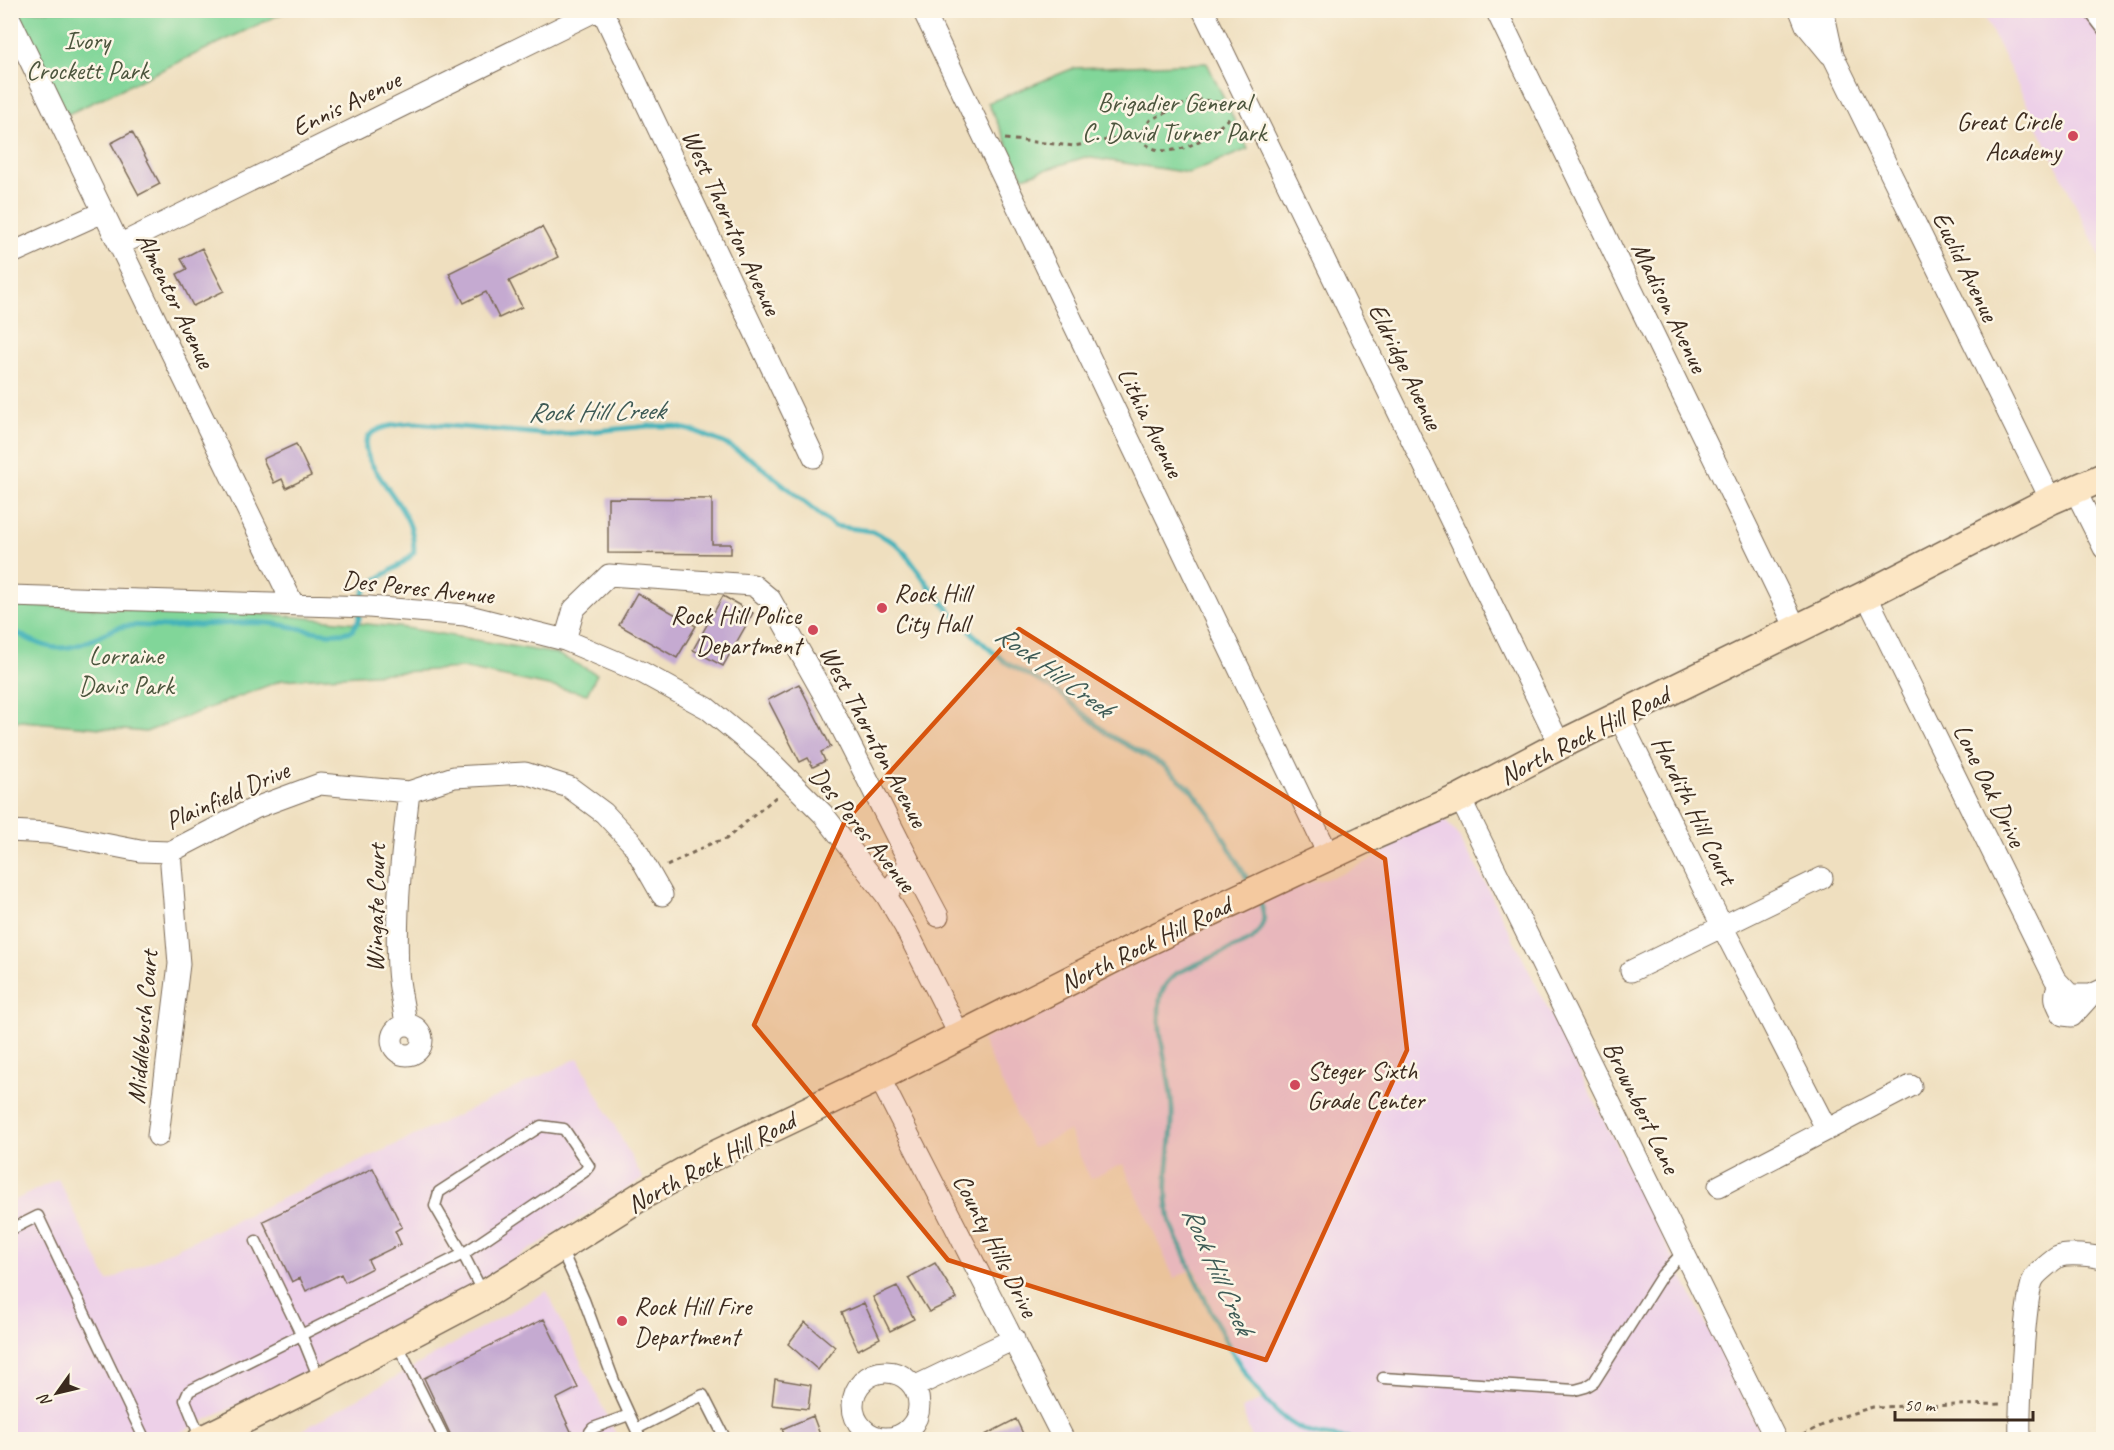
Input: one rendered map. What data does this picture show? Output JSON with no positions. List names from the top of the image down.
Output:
{
  "streets": {
    "street": [
      "Ennis Avenue",
      "West Thornton Avenue",
      "Euclid Avenue",
      "Almentor Avenue",
      "Madison Avenue",
      "Eldridge Avenue",
      "Lithia Avenue",
      "Des Peres Avenue",
      "North Rock Hill Road",
      "Lone Oak Drive",
      "Plainfield Drive",
      "Hardith Hill Court",
      "Wingate Court",
      "Middlebush Court",
      "Brownbert Lane",
      "County Hills Drive"
    ]
  },
  "crossings": [
    ["Ennis Avenue", "Almentor Avenue"],
    ["West Thornton Avenue", "Des Peres Avenue"],
    ["Euclid Avenue", "North Rock Hill Road"],
    ["Almentor Avenue", "Des Peres Avenue"],
    ["Madison Avenue", "North Rock Hill Road"],
    ["Eldridge Avenue", "North Rock Hill Road"],
    ["Lithia Avenue", "North Rock Hill Road"],
    ["Des Peres Avenue", "North Rock Hill Road"],
    ["North Rock Hill Road", "Lone Oak Drive"],
    ["North Rock Hill Road", "Hardith Hill Court"],
    ["North Rock Hill Road", "Brownbert Lane"],
    ["North Rock Hill Road", "County Hills Drive"],
    ["Plainfield Drive", "Wingate Court"],
    ["Plainfield Drive", "Middlebush Court"]
  ],
  "water": ["Rock Hill Creek"],
  "parks": ["Ivory Crockett Park", "Brigadier General C. David Turner Park", "Lorraine Davis Park"],
  "places": [
    "Great Circle Academy",
    "Rock Hill City Hall",
    "Rock Hill Police Department",
    "Steger Sixth Grade Center",
    "Rock Hill Fire Department"
  ],
  "scale_bar": "50 m",
  "north": "bottom left"
}
